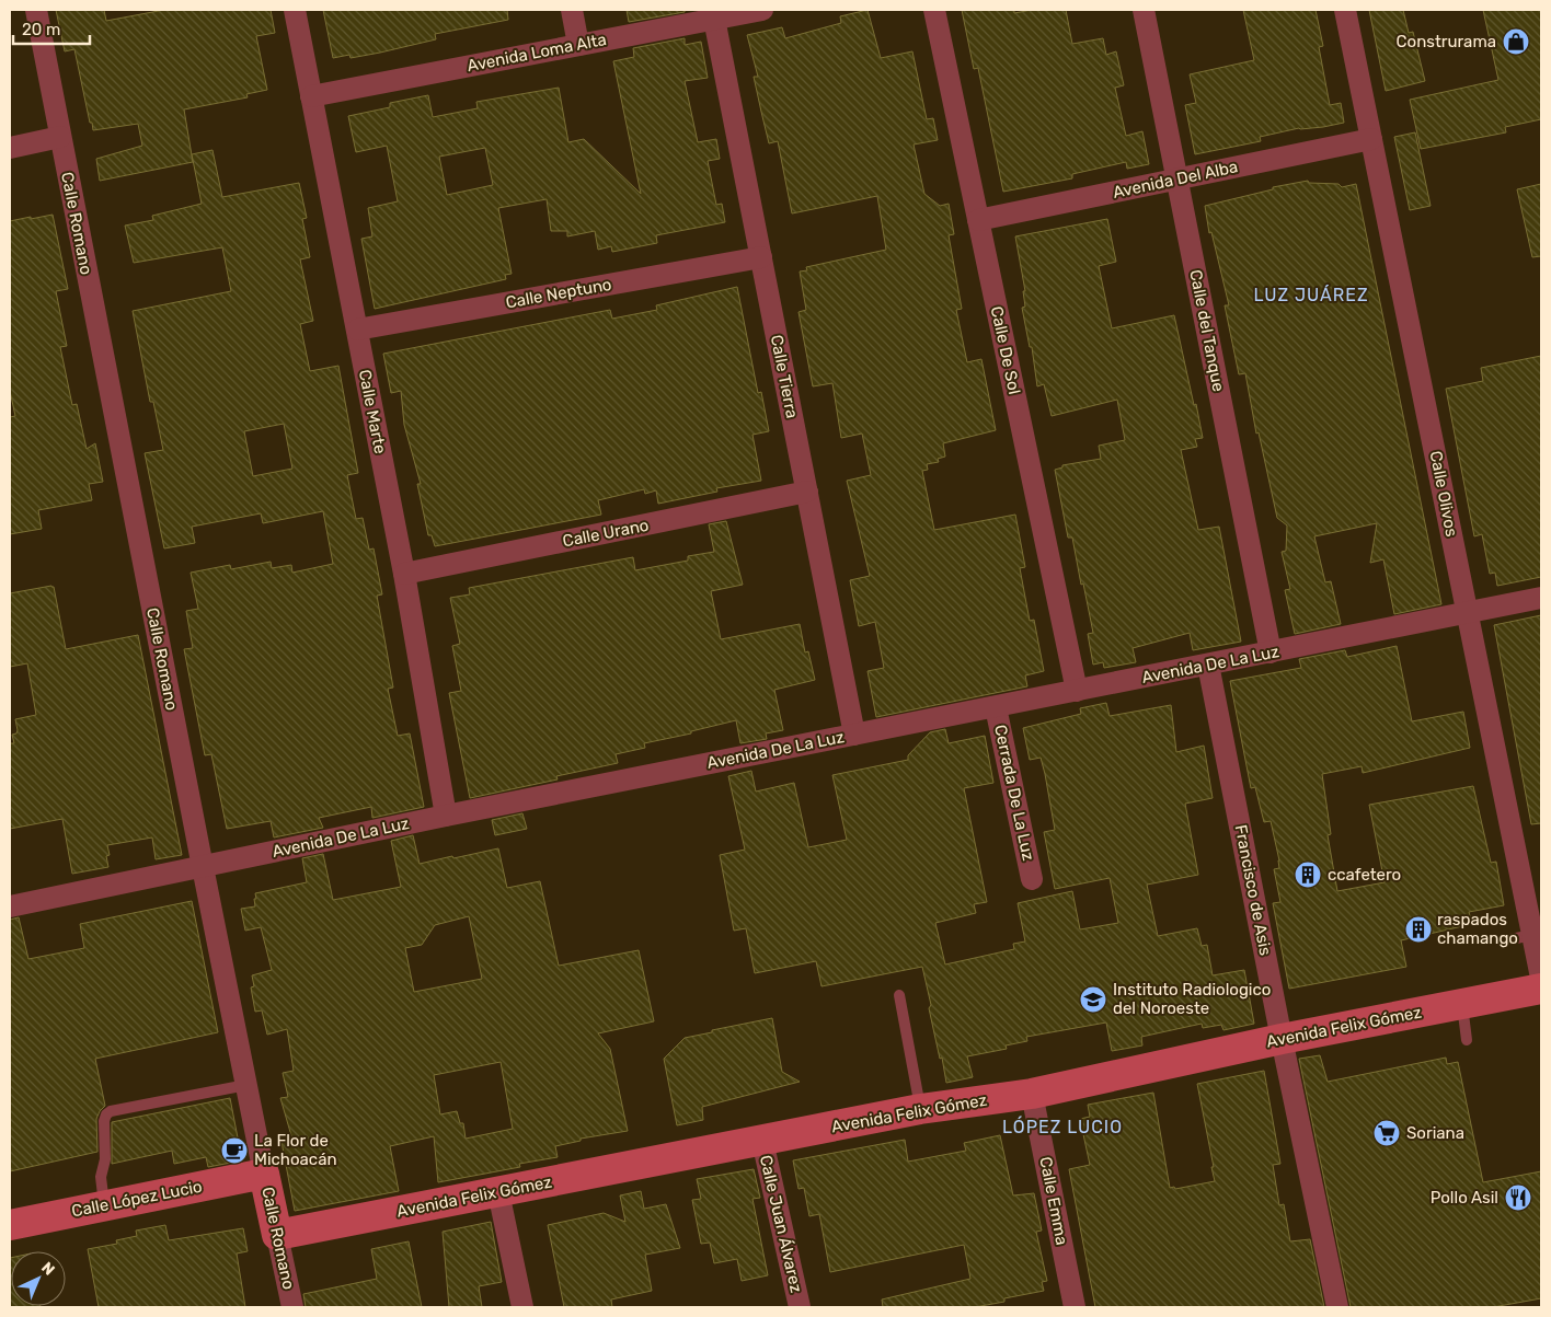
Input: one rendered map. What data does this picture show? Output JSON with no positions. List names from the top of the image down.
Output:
{
  "streets": {
    "main road": ["Calle Romano", "Avenida Felix Gómez", "Calle López Lucio"],
    "street": [
      "Avenida Loma Alta",
      "Avenida Del Alba",
      "Calle Neptuno",
      "Calle del Tanque",
      "Calle De Sol",
      "Calle Tierra",
      "Calle Marte",
      "Calle Olivos",
      "Calle Urano",
      "Avenida De La Luz",
      "Cerrada De La Luz",
      "Francisco de Asis",
      "Calle Emma",
      "Calle Juan Álvarez"
    ]
  },
  "crossings": [
    ["Avenida Loma Alta", "Calle Tierra"],
    ["Avenida Loma Alta", "Calle Marte"],
    ["Avenida Del Alba", "Calle del Tanque"],
    ["Avenida Del Alba", "Calle De Sol"],
    ["Avenida Del Alba", "Calle Olivos"],
    ["Calle Romano", "Avenida De La Luz"],
    ["Calle Romano", "Avenida Felix Gómez"],
    ["Calle Romano", "Calle López Lucio"],
    ["Calle Neptuno", "Calle Tierra"],
    ["Calle Neptuno", "Calle Marte"],
    ["Calle del Tanque", "Avenida De La Luz"],
    ["Calle De Sol", "Avenida De La Luz"],
    ["Calle Tierra", "Calle Urano"],
    ["Calle Tierra", "Avenida De La Luz"],
    ["Calle Marte", "Calle Urano"],
    ["Calle Marte", "Avenida De La Luz"],
    ["Calle Olivos", "Avenida De La Luz"],
    ["Avenida De La Luz", "Cerrada De La Luz"],
    ["Avenida De La Luz", "Francisco de Asis"],
    ["Francisco de Asis", "Avenida Felix Gómez"],
    ["Avenida Felix Gómez", "Calle Emma"],
    ["Avenida Felix Gómez", "Calle Juan Álvarez"]
  ],
  "districts": ["LUZ JUÁREZ", "LÓPEZ LUCIO"],
  "places": {
    "shop": ["Construrama"],
    "building": ["ccafetero", "raspados chamango"],
    "school or university": ["Instituto Radiologico del Noroeste"],
    "supermarket": ["Soriana"],
    "cafe": ["La Flor de Michoacán"],
    "restaurant": ["Pollo Asil"]
  },
  "scale_bar": "20 m",
  "north": "top right"
}
